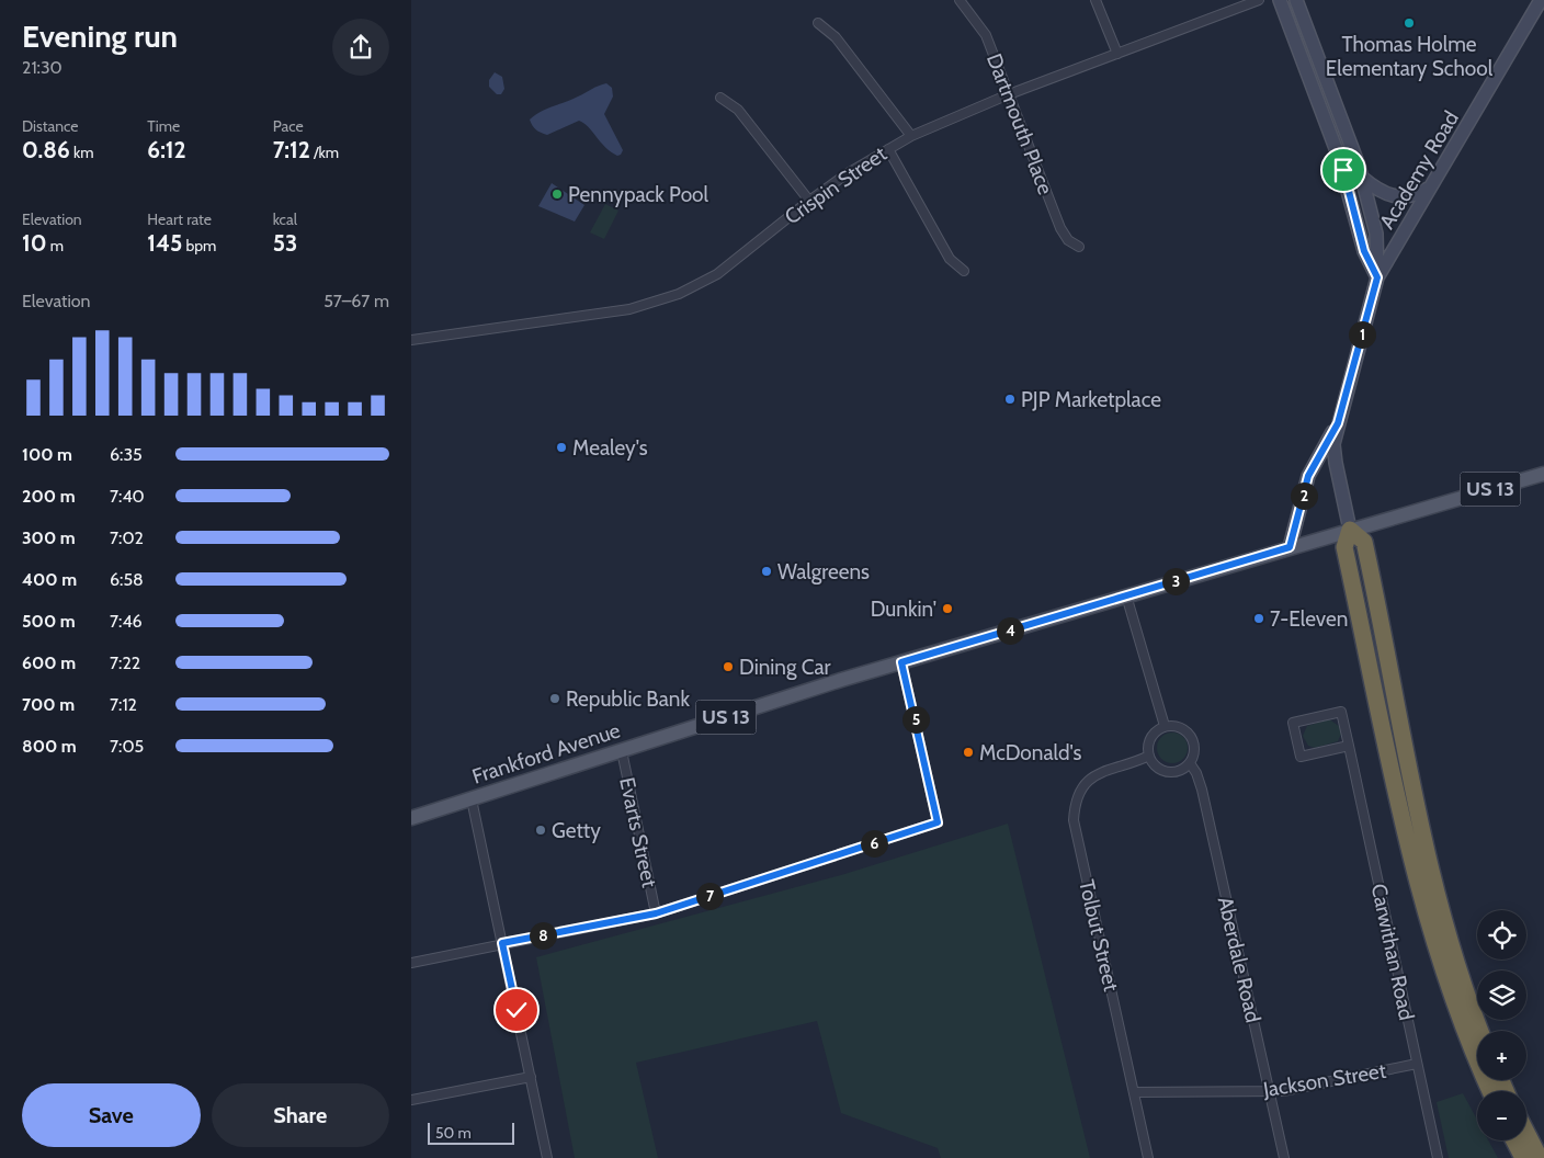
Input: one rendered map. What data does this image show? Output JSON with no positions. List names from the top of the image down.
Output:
{
  "streets": {
    "main road": ["Academy Road", "US 13", "Frankford Avenue"],
    "street": [
      "Dartmouth Place",
      "Crispin Street",
      "Evarts Street",
      "Tolbut Street",
      "Carwithan Road",
      "Aberdale Road",
      "Jackson Street"
    ]
  },
  "crossings": [
    ["Dartmouth Place", "Crispin Street"],
    ["Academy Road", "Frankford Avenue"],
    ["Frankford Avenue", "Evarts Street"],
    ["Tolbut Street", "Aberdale Road"],
    ["Tolbut Street", "Jackson Street"],
    ["Carwithan Road", "Jackson Street"],
    ["Aberdale Road", "Jackson Street"]
  ],
  "places": [
    "Thomas Holme Elementary School",
    "Pennypack Pool",
    "PJP Marketplace",
    "Mealey's",
    "Walgreens",
    "Dunkin'",
    "7-Eleven",
    "Dining Car",
    "Republic Bank",
    "McDonald's",
    "Getty"
  ],
  "scale_bar": "50 m",
  "page": {
    "heading": ["Evening run", "21:30"],
    "stats": [
      ["Distance", "0.86 km"],
      ["Time", "6:12"],
      ["Pace", "7:12 /km"],
      ["Elevation", "10 m"],
      ["Heart rate", "145 bpm"],
      ["kcal", "53"]
    ],
    "chart": ["Elevation", "57–67 m"],
    "pins": [
      "1",
      "2",
      "3",
      "4",
      "5",
      "6",
      "7",
      "8"
    ],
    "list": [
      {
        "name": "100 m",
        "note": "6:35"
      },
      {
        "name": "200 m",
        "note": "7:40"
      },
      {
        "name": "300 m",
        "note": "7:02"
      },
      {
        "name": "400 m",
        "note": "6:58"
      },
      {
        "name": "500 m",
        "note": "7:46"
      },
      {
        "name": "600 m",
        "note": "7:22"
      },
      {
        "name": "700 m",
        "note": "7:12"
      },
      {
        "name": "800 m",
        "note": "7:05"
      }
    ],
    "map_buttons": ["+", "−"],
    "buttons": ["Save", "Share"],
    "scale": "50 m"
  }
}
